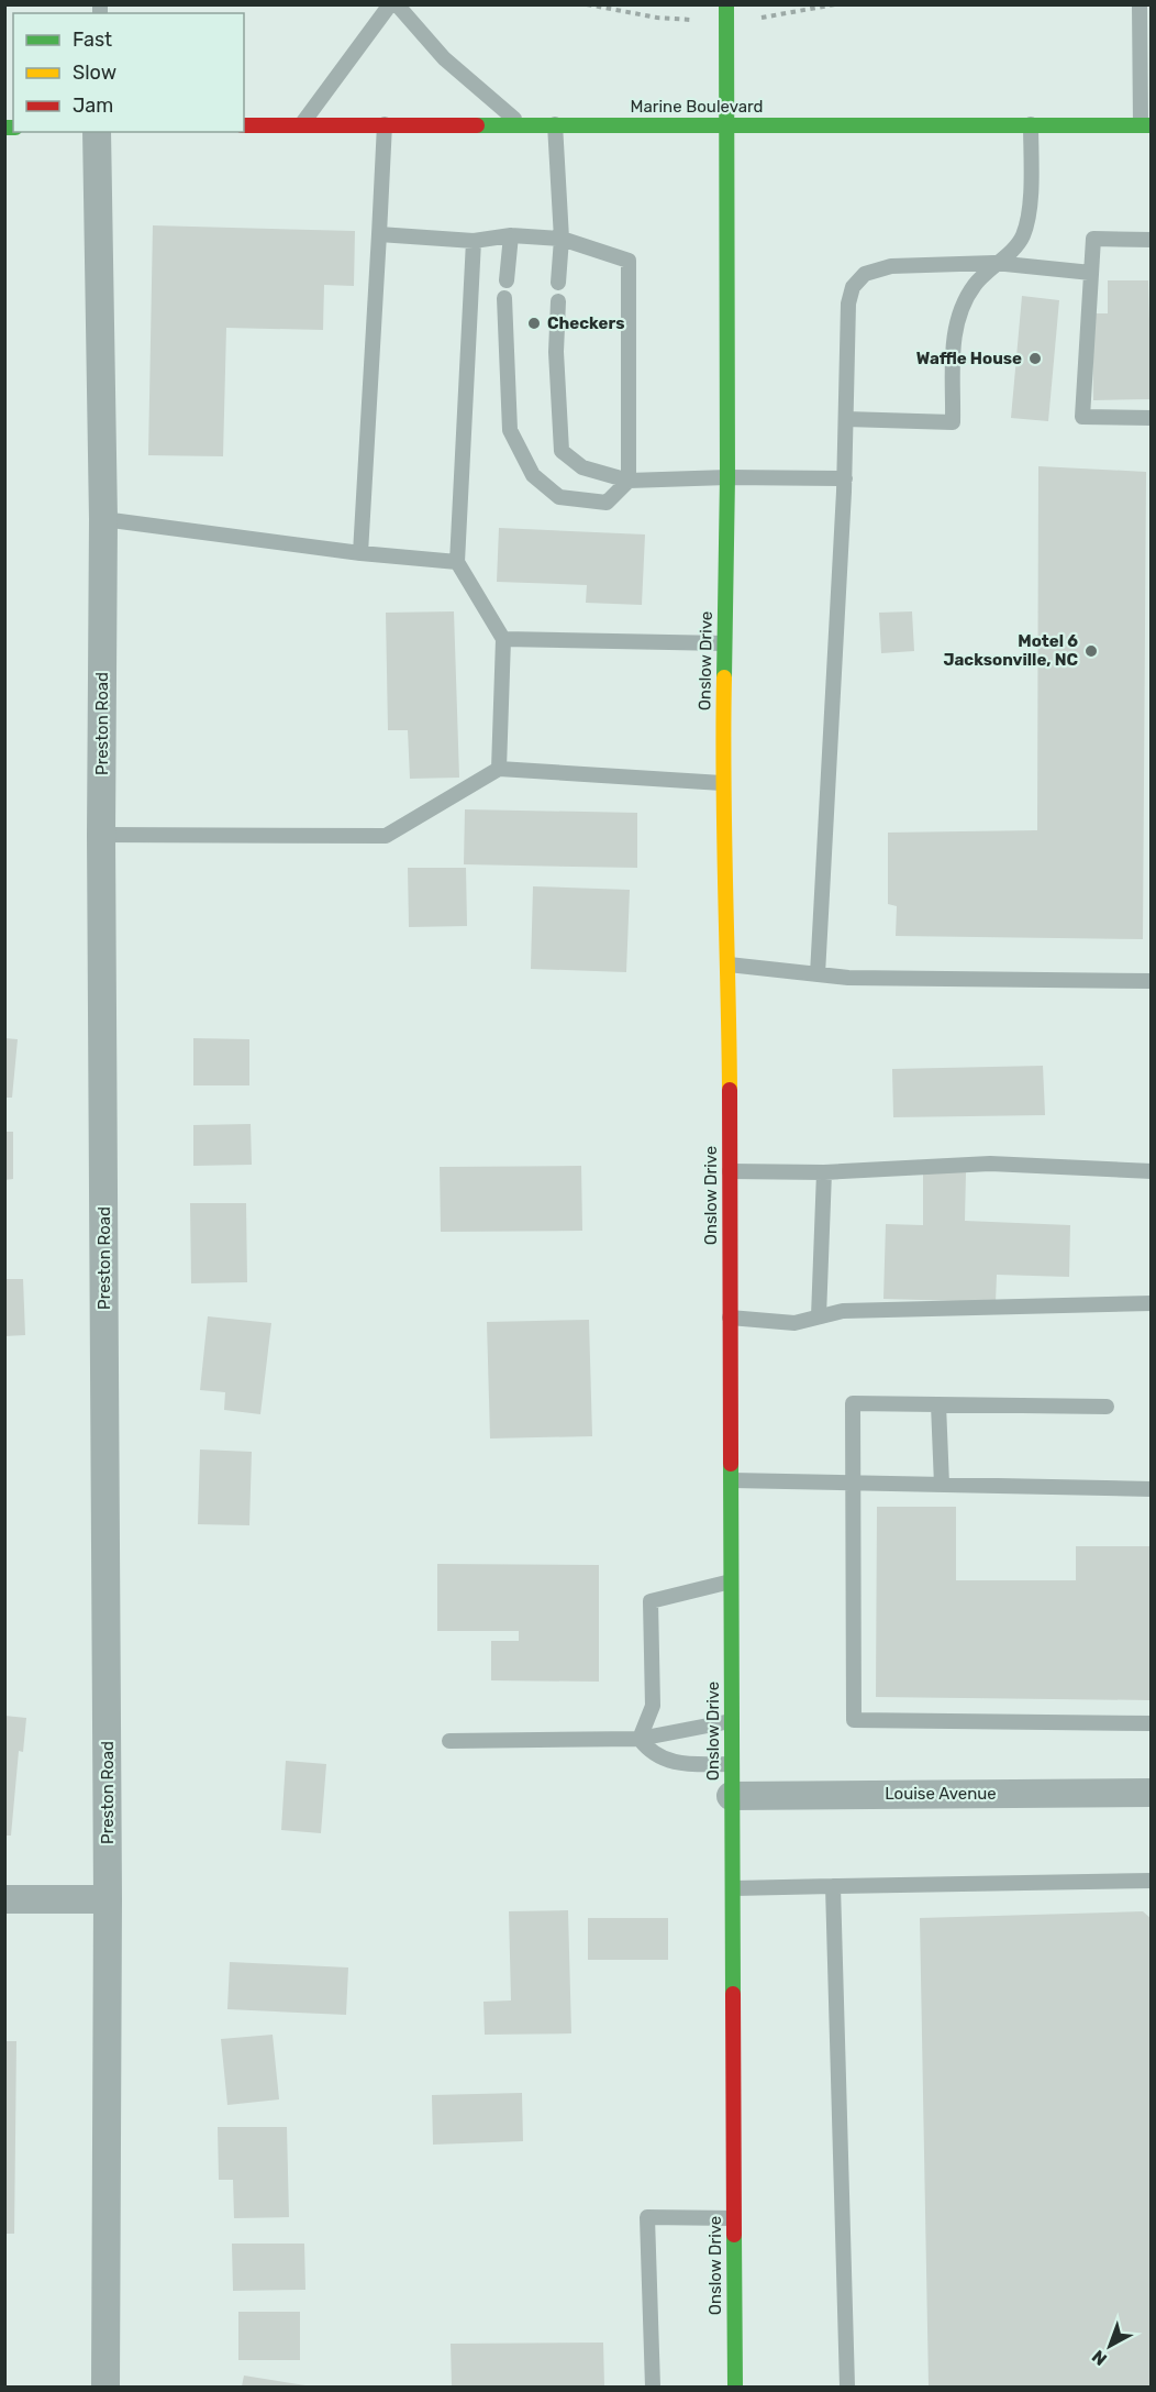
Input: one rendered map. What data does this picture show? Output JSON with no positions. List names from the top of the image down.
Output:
{
  "streets": {
    "main road": ["Marine Boulevard", "Onslow Drive"],
    "street": ["Preston Road", "Louise Avenue"]
  },
  "crossings": [
    ["Marine Boulevard", "Onslow Drive"],
    ["Onslow Drive", "Louise Avenue"]
  ],
  "places": ["Checkers", "Waffle House", "Motel 6 Jacksonville, NC"],
  "legend": ["Fast", "Slow", "Jam"],
  "north": "bottom left"
}
